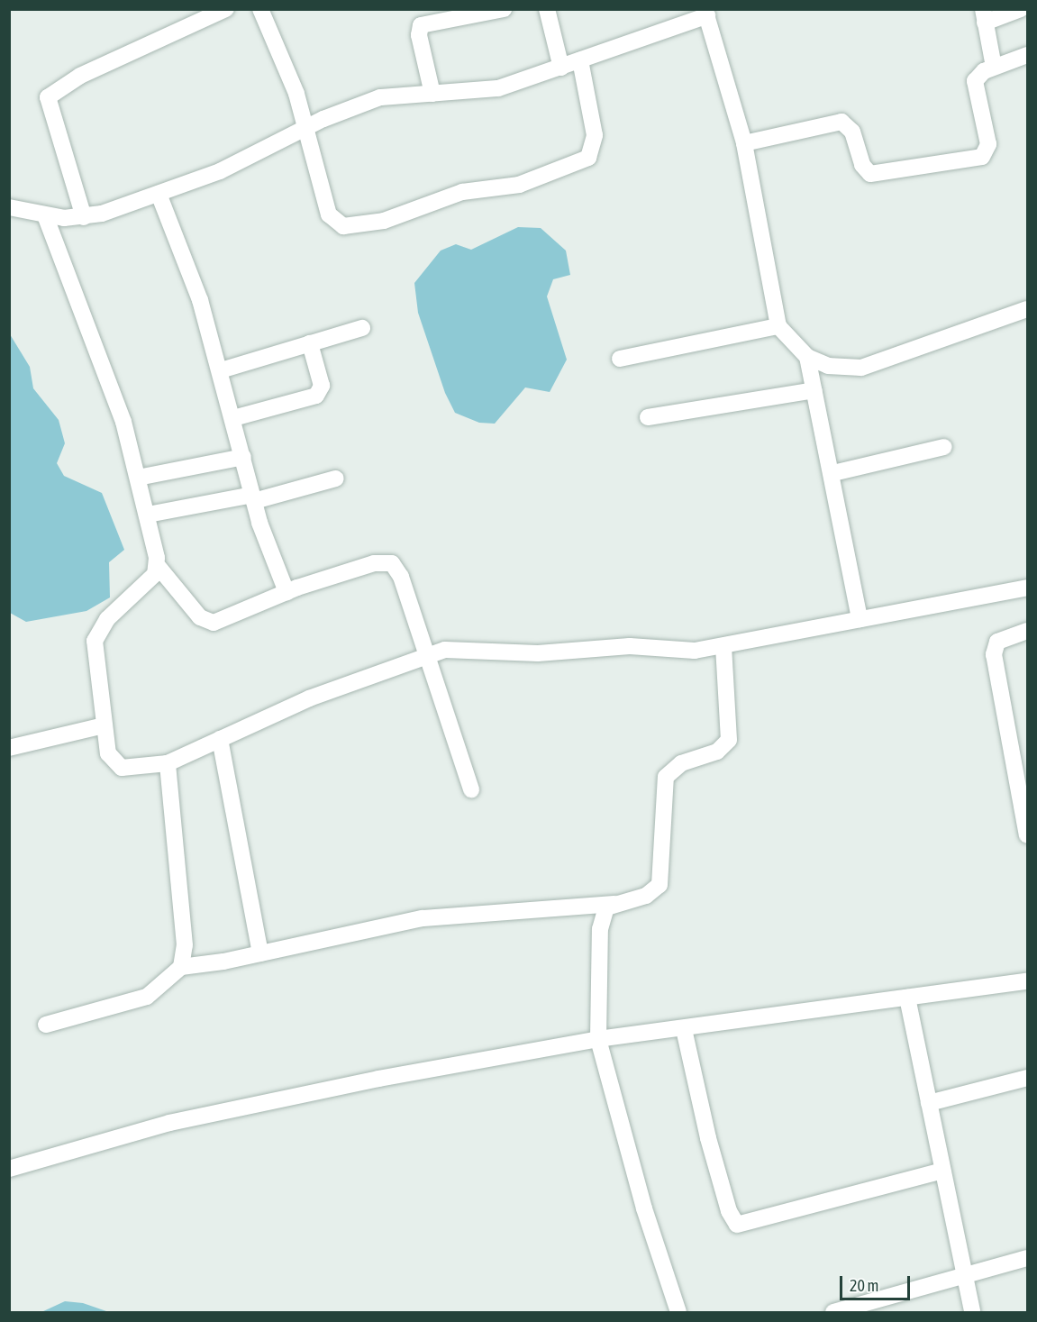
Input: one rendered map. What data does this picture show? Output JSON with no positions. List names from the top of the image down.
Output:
{
  "scale_bar": "20 m"
}
